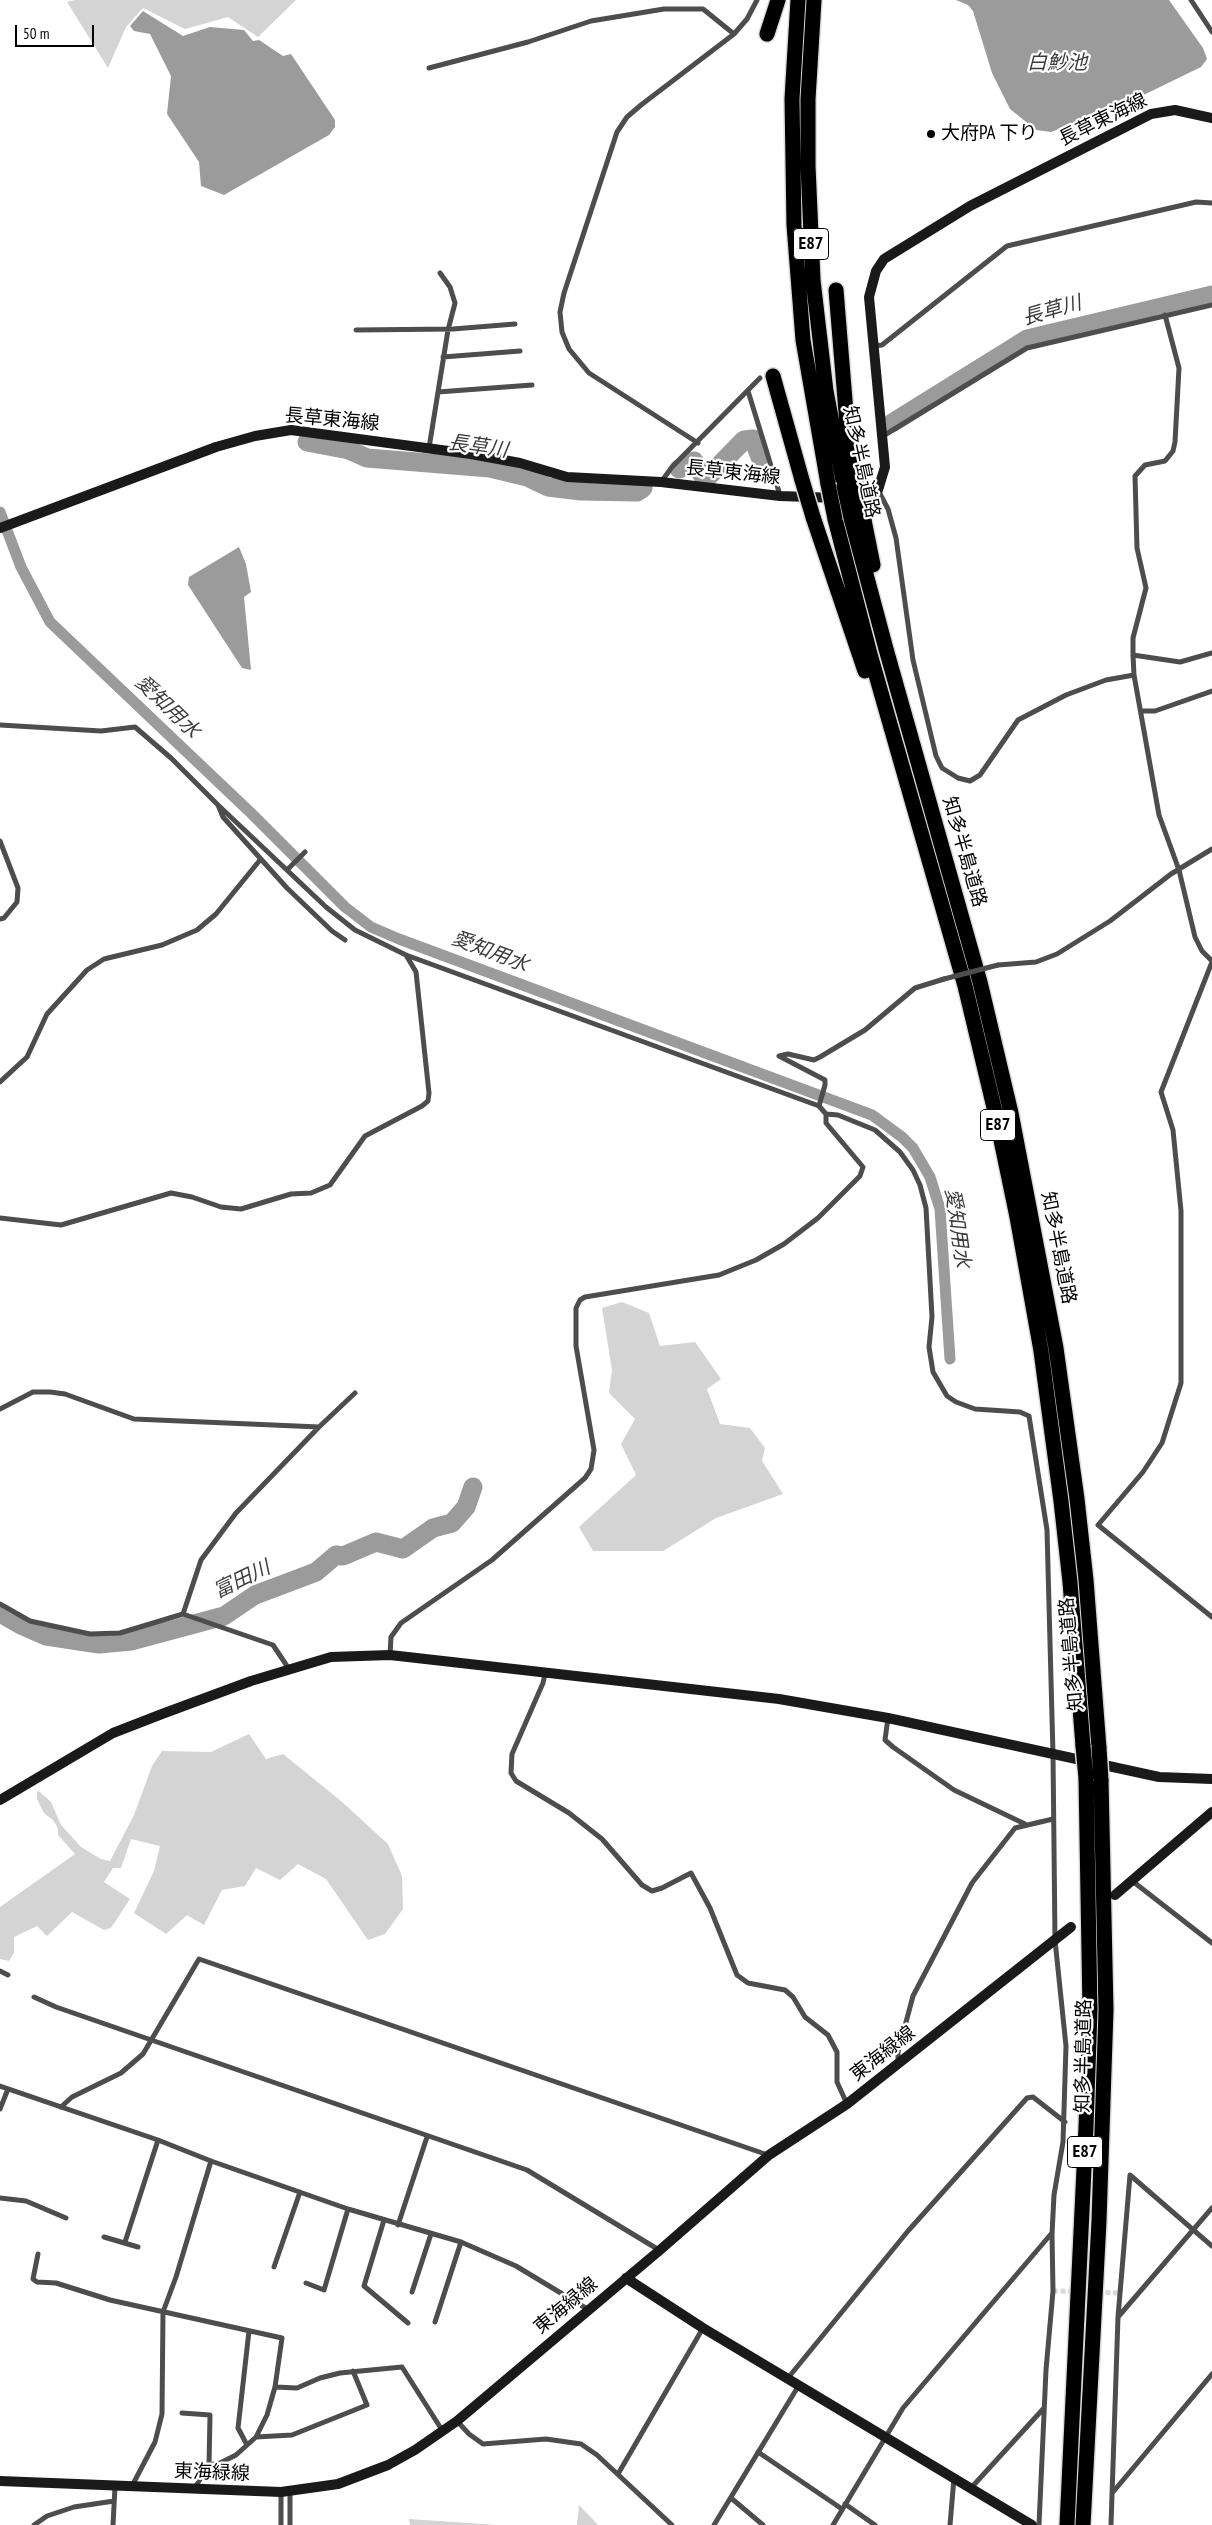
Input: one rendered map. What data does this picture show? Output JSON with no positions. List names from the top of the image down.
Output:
{
  "streets": {
    "highway": ["E87", "知多半島道路"],
    "main road": ["長草東海線", "東海緑線"]
  },
  "water": [
    "白魦池",
    "長草川",
    "愛知用水",
    "富田川"
  ],
  "places": ["大府PA 下り"],
  "scale_bar": "50 m"
}
